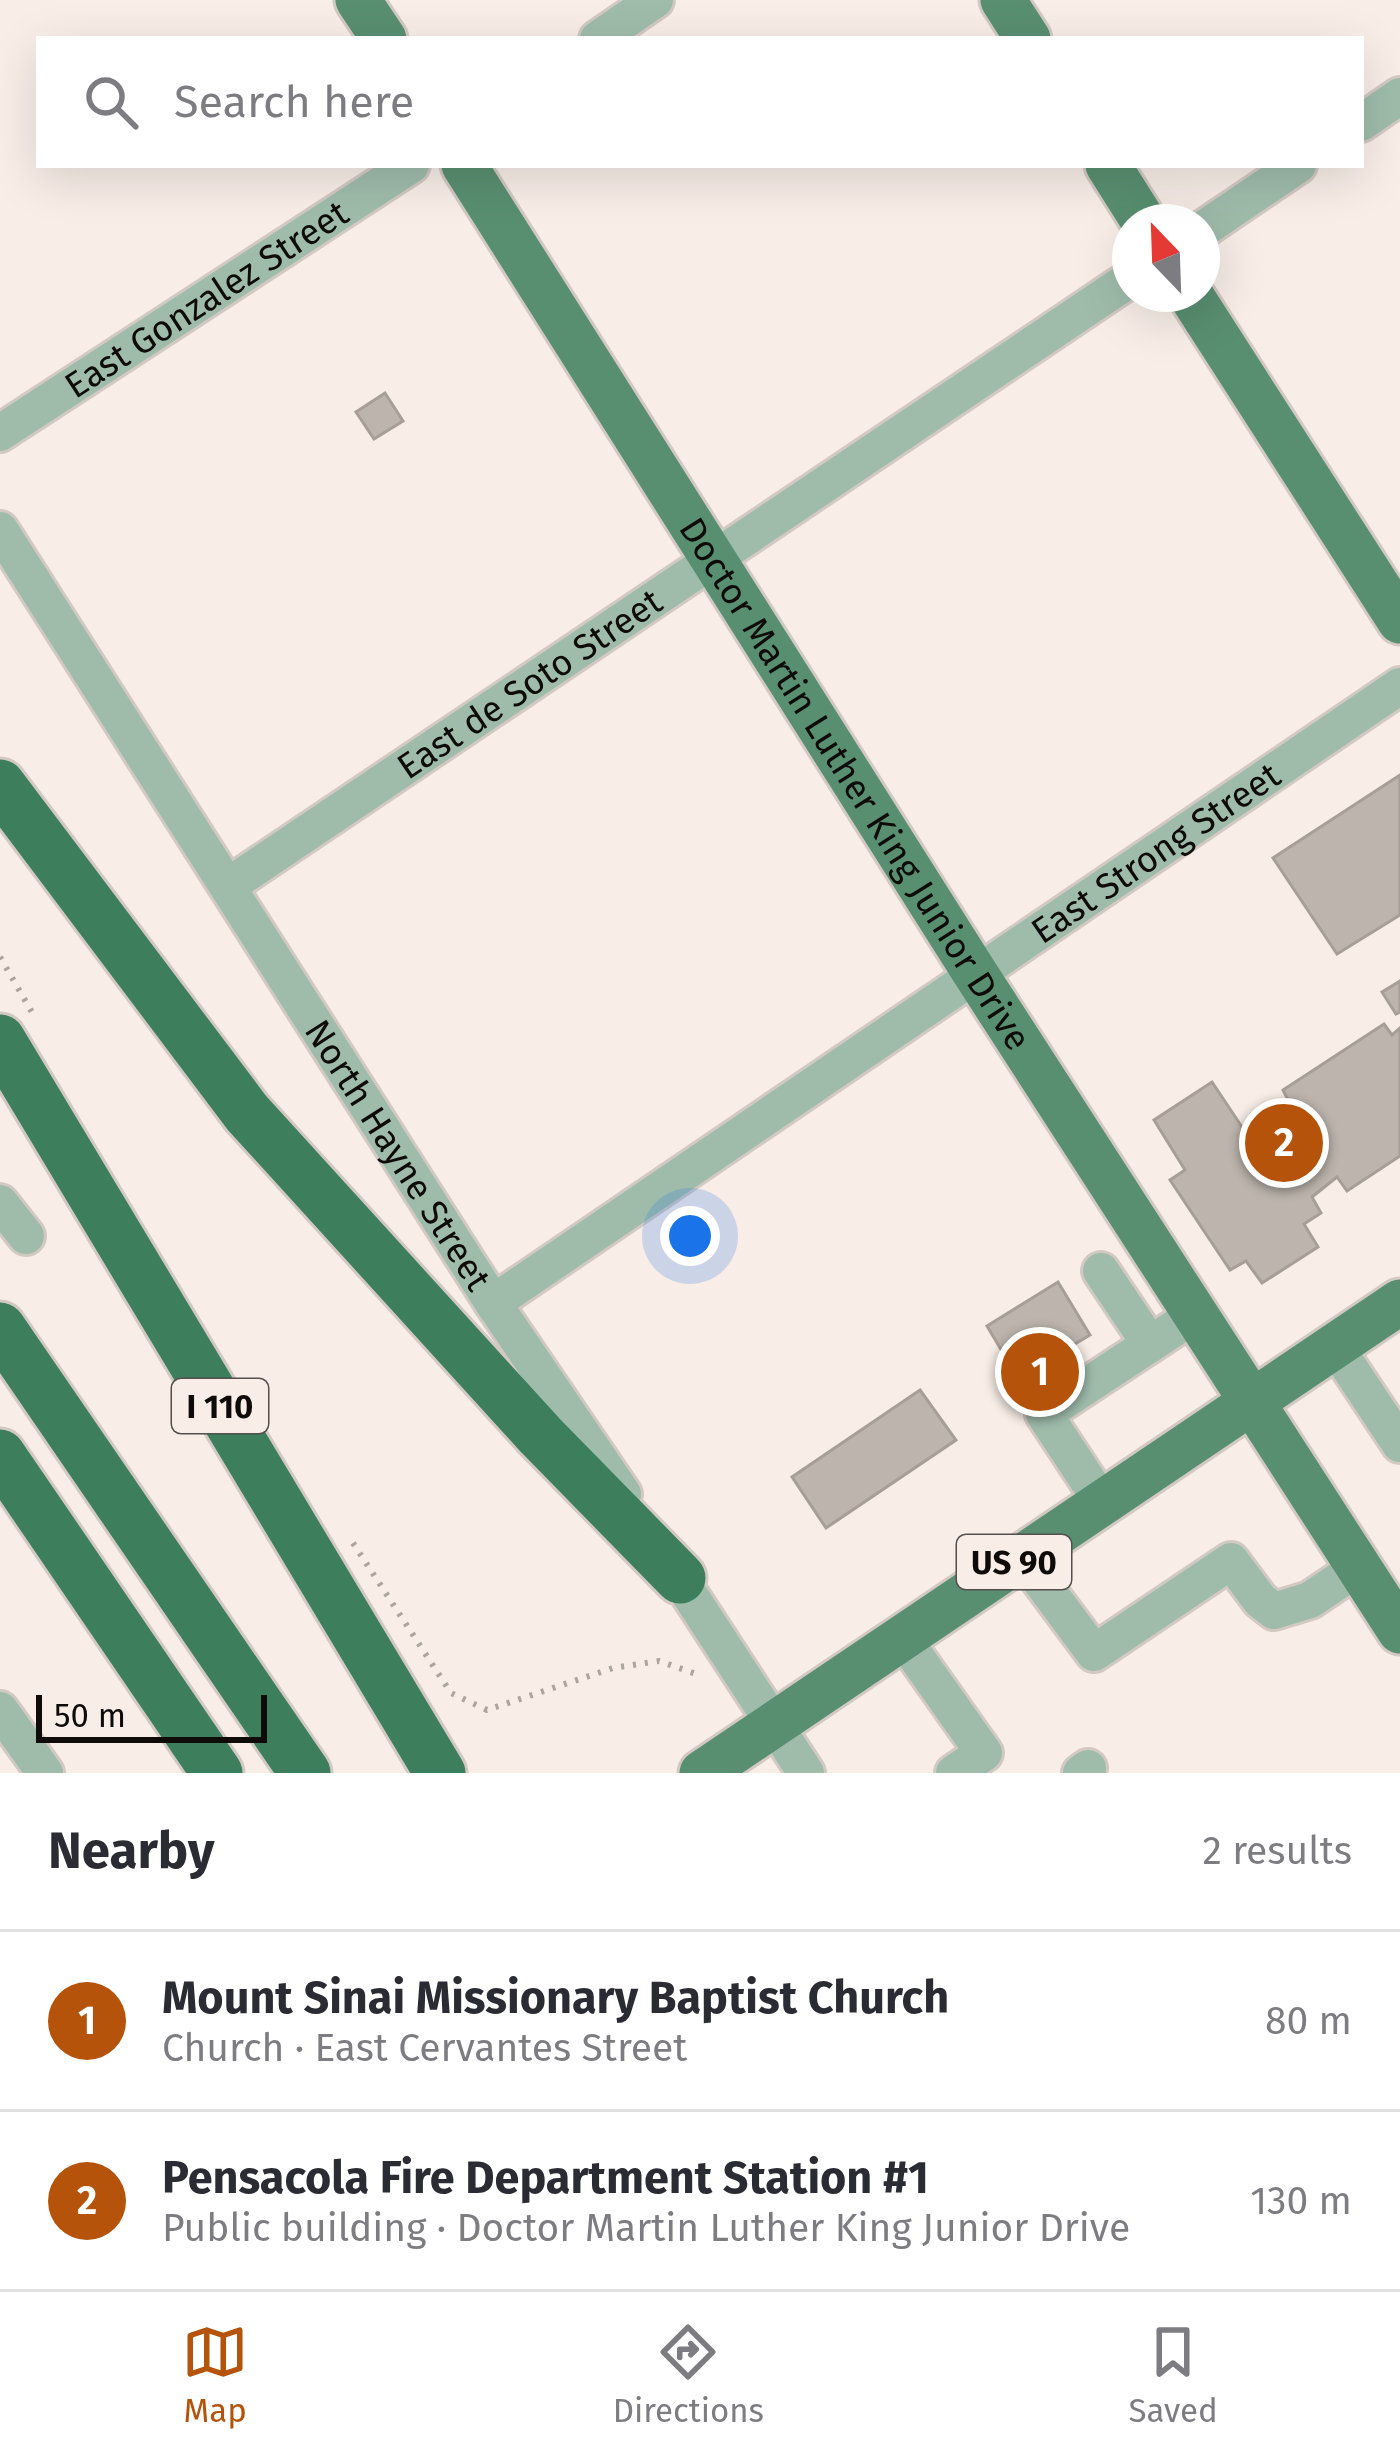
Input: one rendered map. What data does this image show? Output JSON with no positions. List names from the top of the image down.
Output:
{
  "streets": {
    "highway": ["I 110"],
    "main road": ["Doctor Martin Luther King Junior Drive", "US 90"],
    "street": [
      "East Gonzalez Street",
      "East de Soto Street",
      "East Strong Street",
      "North Hayne Street"
    ]
  },
  "crossings": [
    ["East de Soto Street", "Doctor Martin Luther King Junior Drive"],
    ["East de Soto Street", "North Hayne Street"],
    ["Doctor Martin Luther King Junior Drive", "East Strong Street"],
    ["Doctor Martin Luther King Junior Drive", "US 90"],
    ["East Strong Street", "North Hayne Street"],
    ["North Hayne Street", "US 90"]
  ],
  "scale_bar": "50 m",
  "north": "top left",
  "page": {
    "search": "Search here",
    "pins": ["2", "1"],
    "scale": "50 m",
    "heading": ["Nearby", "2 results"],
    "list": [
      {
        "mark": "1",
        "name": "Mount Sinai Missionary Baptist Church",
        "note": "Church · East Cervantes Street",
        "value": "80 m"
      },
      {
        "mark": "2",
        "name": "Pensacola Fire Department Station #1",
        "note": "Public building · Doctor Martin Luther King Junior Drive",
        "value": "130 m"
      }
    ],
    "nav": ["Map", "Directions", "Saved"]
  }
}
